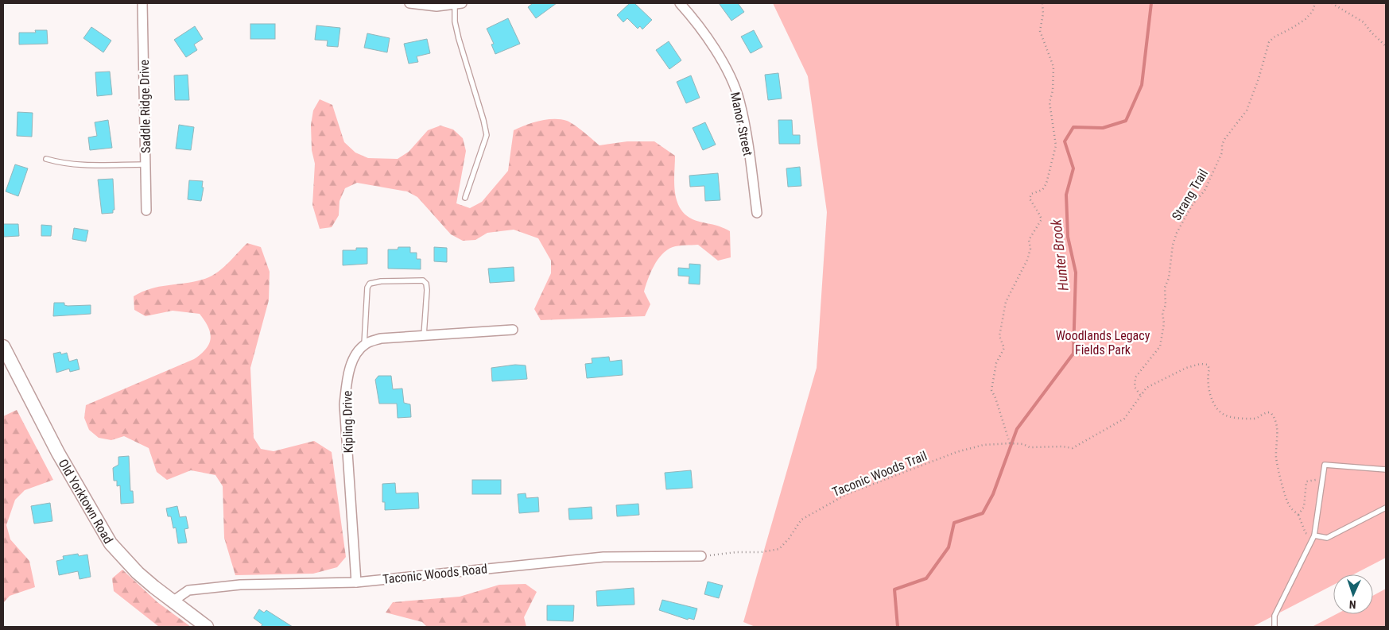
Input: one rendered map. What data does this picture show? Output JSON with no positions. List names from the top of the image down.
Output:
{
  "streets": {
    "main road": ["Old Yorktown Road"],
    "street": [
      "Saddle Ridge Drive",
      "Manor Street",
      "Kipling Drive",
      "Taconic Woods Road"
    ],
    "path": ["Strang Trail", "Taconic Woods Trail"]
  },
  "crossings": [
    ["Strang Trail", "Taconic Woods Trail"],
    ["Kipling Drive", "Taconic Woods Road"],
    ["Taconic Woods Trail", "Taconic Woods Road"],
    ["Old Yorktown Road", "Taconic Woods Road"]
  ],
  "water": ["Hunter Brook"],
  "parks": ["Woodlands Legacy Fields Park"],
  "north": "bottom"
}
